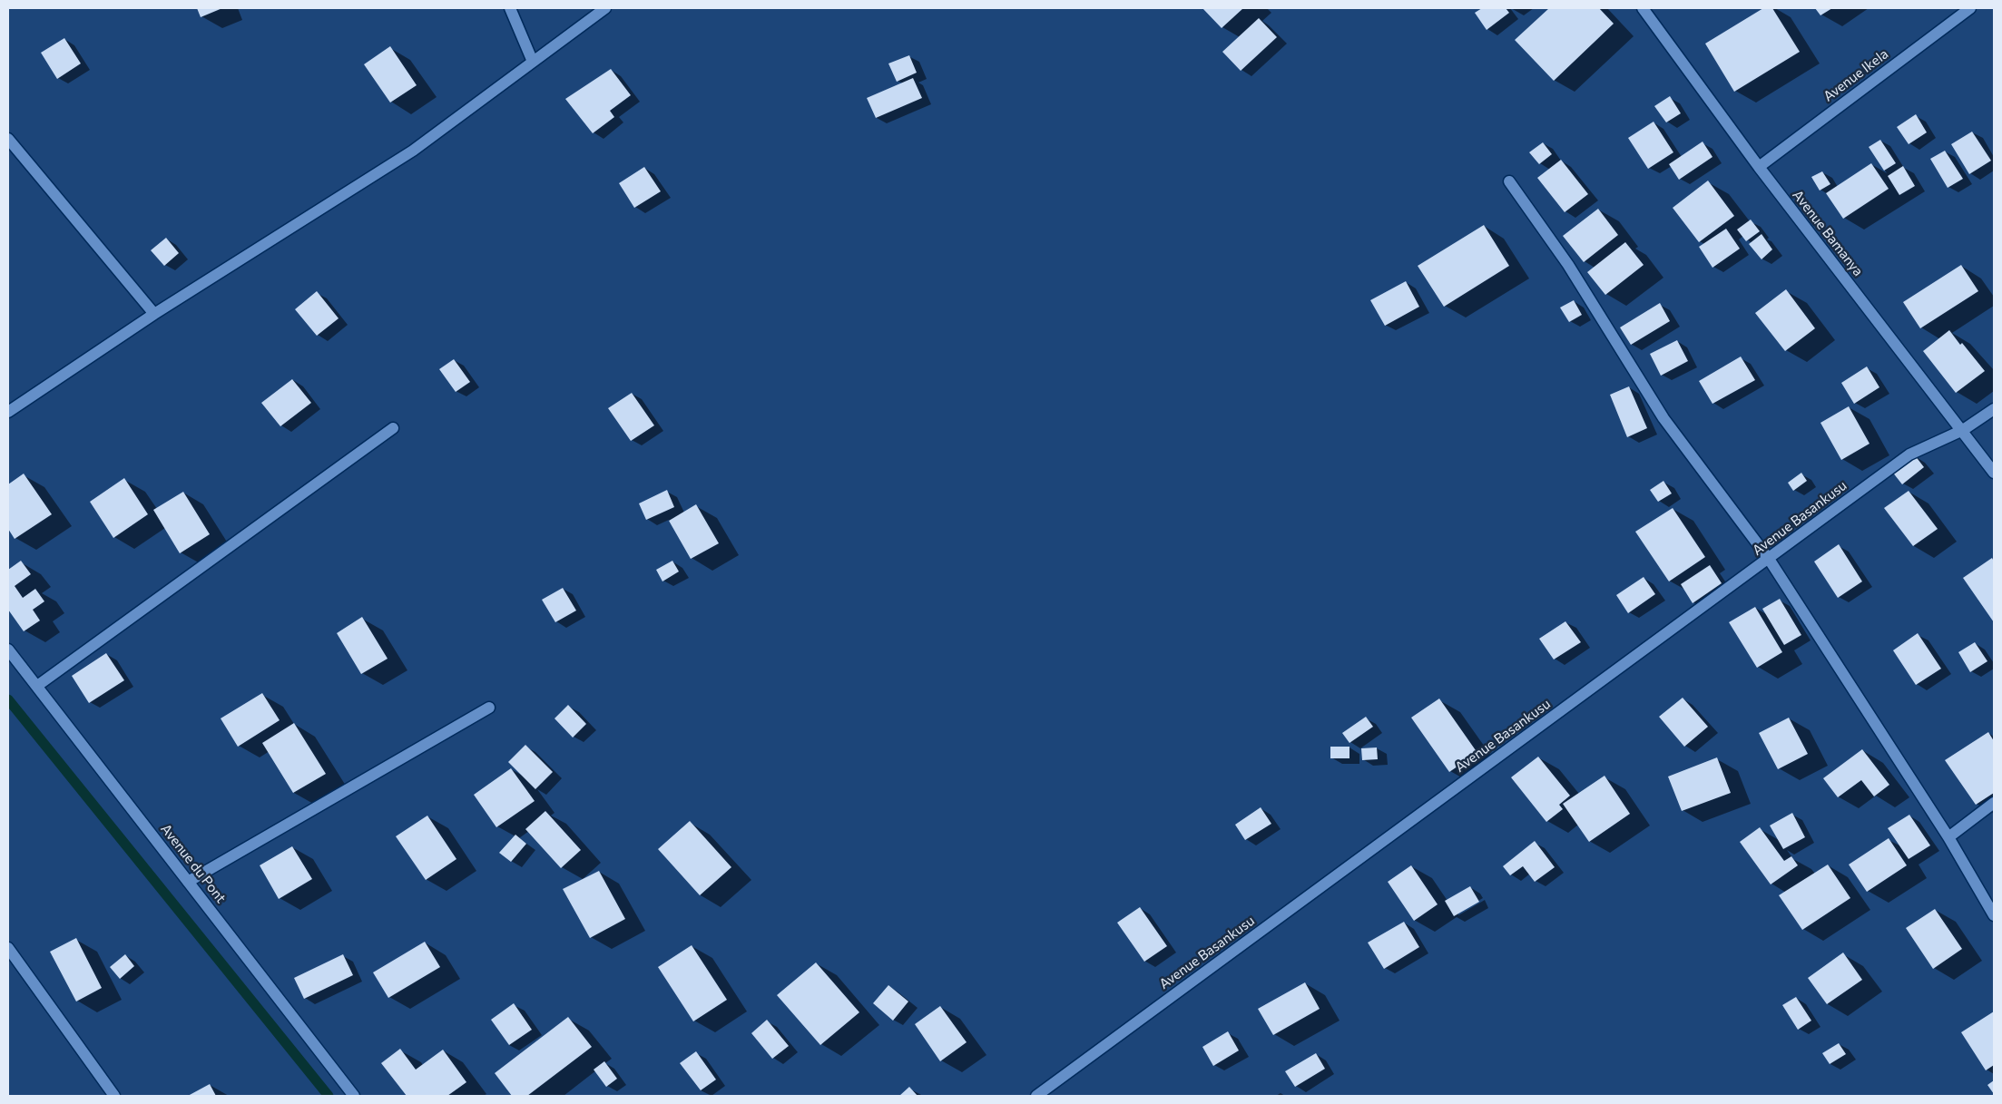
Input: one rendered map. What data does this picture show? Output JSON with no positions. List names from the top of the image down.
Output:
{
  "streets": {
    "street": [
      "Avenue Ikela",
      "Avenue Bamanya",
      "Avenue Basankusu",
      "Avenue du Pont"
    ]
  },
  "crossings": [
    ["Avenue Ikela", "Avenue Bamanya"],
    ["Avenue Bamanya", "Avenue Basankusu"]
  ]
}
